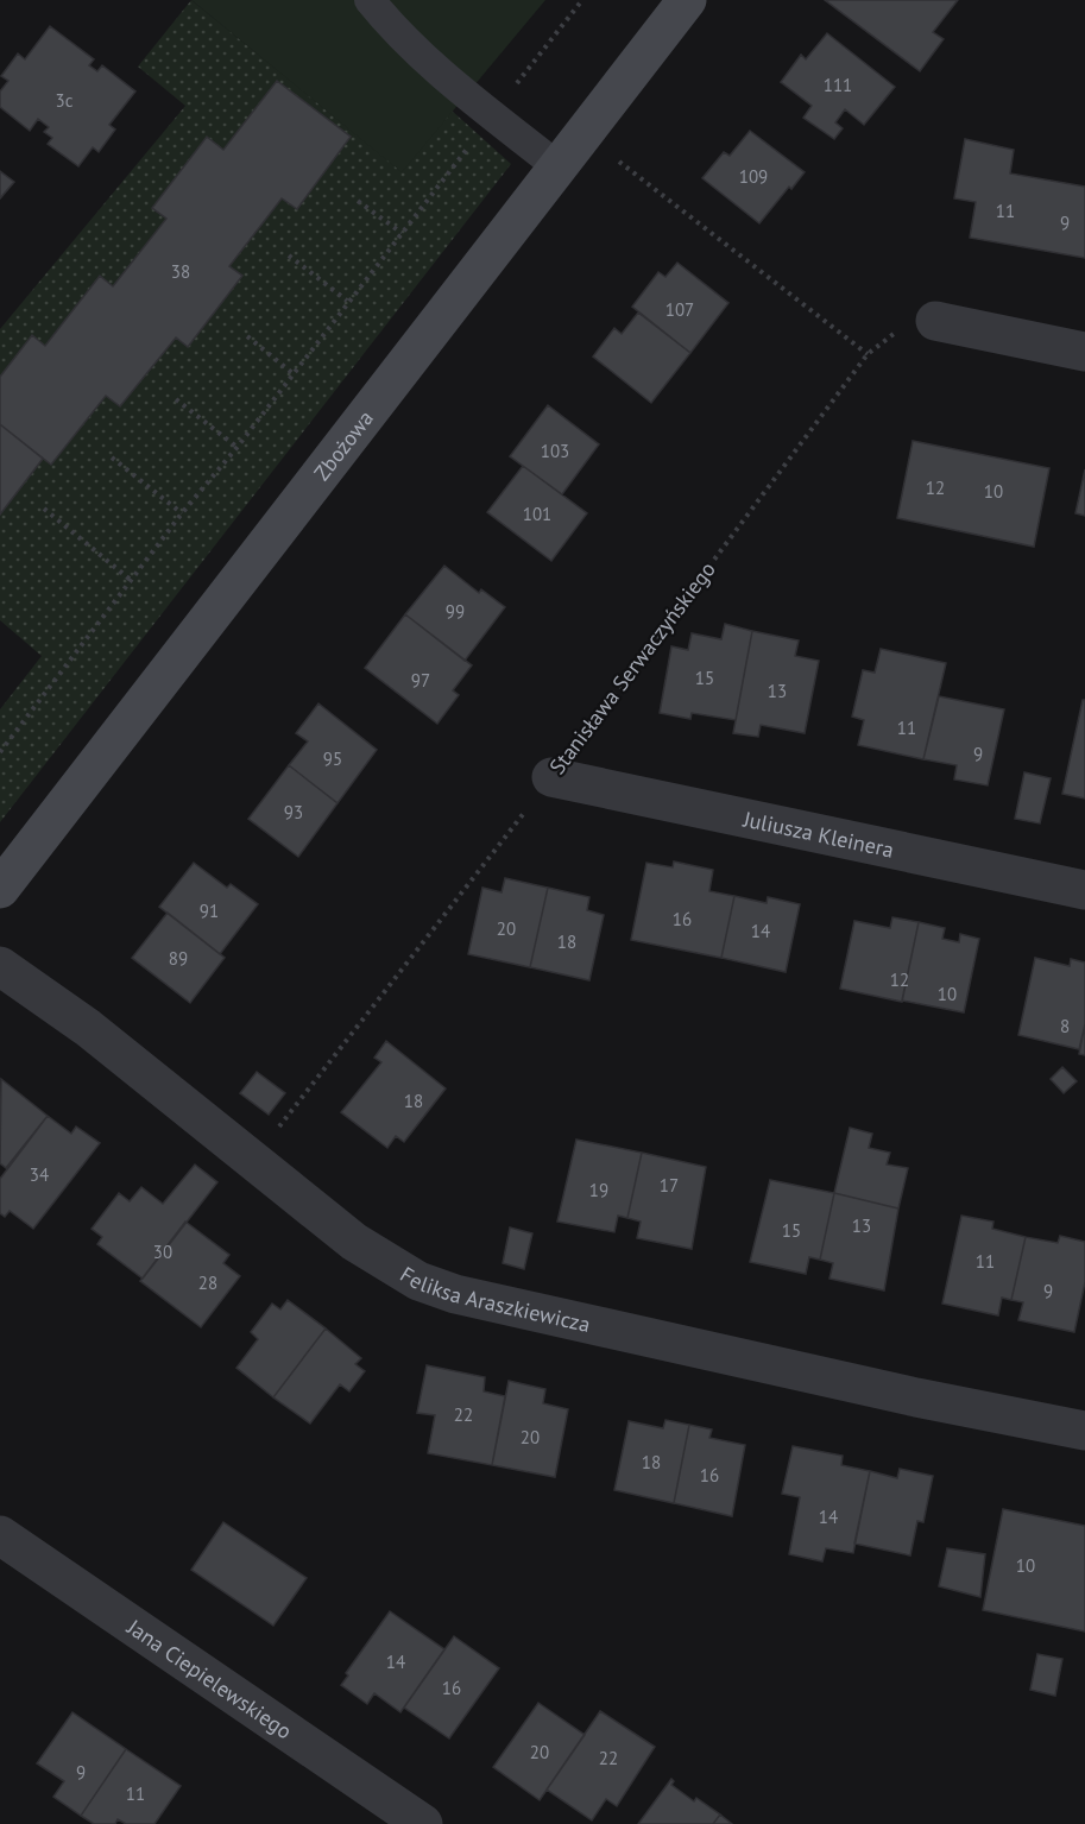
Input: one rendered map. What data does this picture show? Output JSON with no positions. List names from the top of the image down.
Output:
{
  "streets": {
    "street": [
      "Zbożowa",
      "Juliusza Kleinera",
      "Feliksa Araszkiewicza",
      "Jana Ciepielewskiego"
    ],
    "path": ["Stanisława Serwaczyńskiego"]
  },
  "crossings": [
    ["Stanisława Serwaczyńskiego", "Juliusza Kleinera"],
    ["Stanisława Serwaczyńskiego", "Feliksa Araszkiewicza"]
  ],
  "house_numbers": [
    "111",
    "3c",
    "109",
    "11",
    "9",
    "38",
    "107",
    "103",
    "12",
    "10",
    "101",
    "99",
    "15",
    "97",
    "13",
    "11",
    "9",
    "95",
    "93",
    "91",
    "16",
    "20",
    "14",
    "18",
    "89",
    "12",
    "10",
    "8",
    "18",
    "34",
    "17",
    "19",
    "13",
    "15",
    "30",
    "11",
    "28",
    "9",
    "22",
    "20",
    "18",
    "16",
    "14",
    "10",
    "14",
    "16",
    "20",
    "22",
    "9",
    "11"
  ]
}
